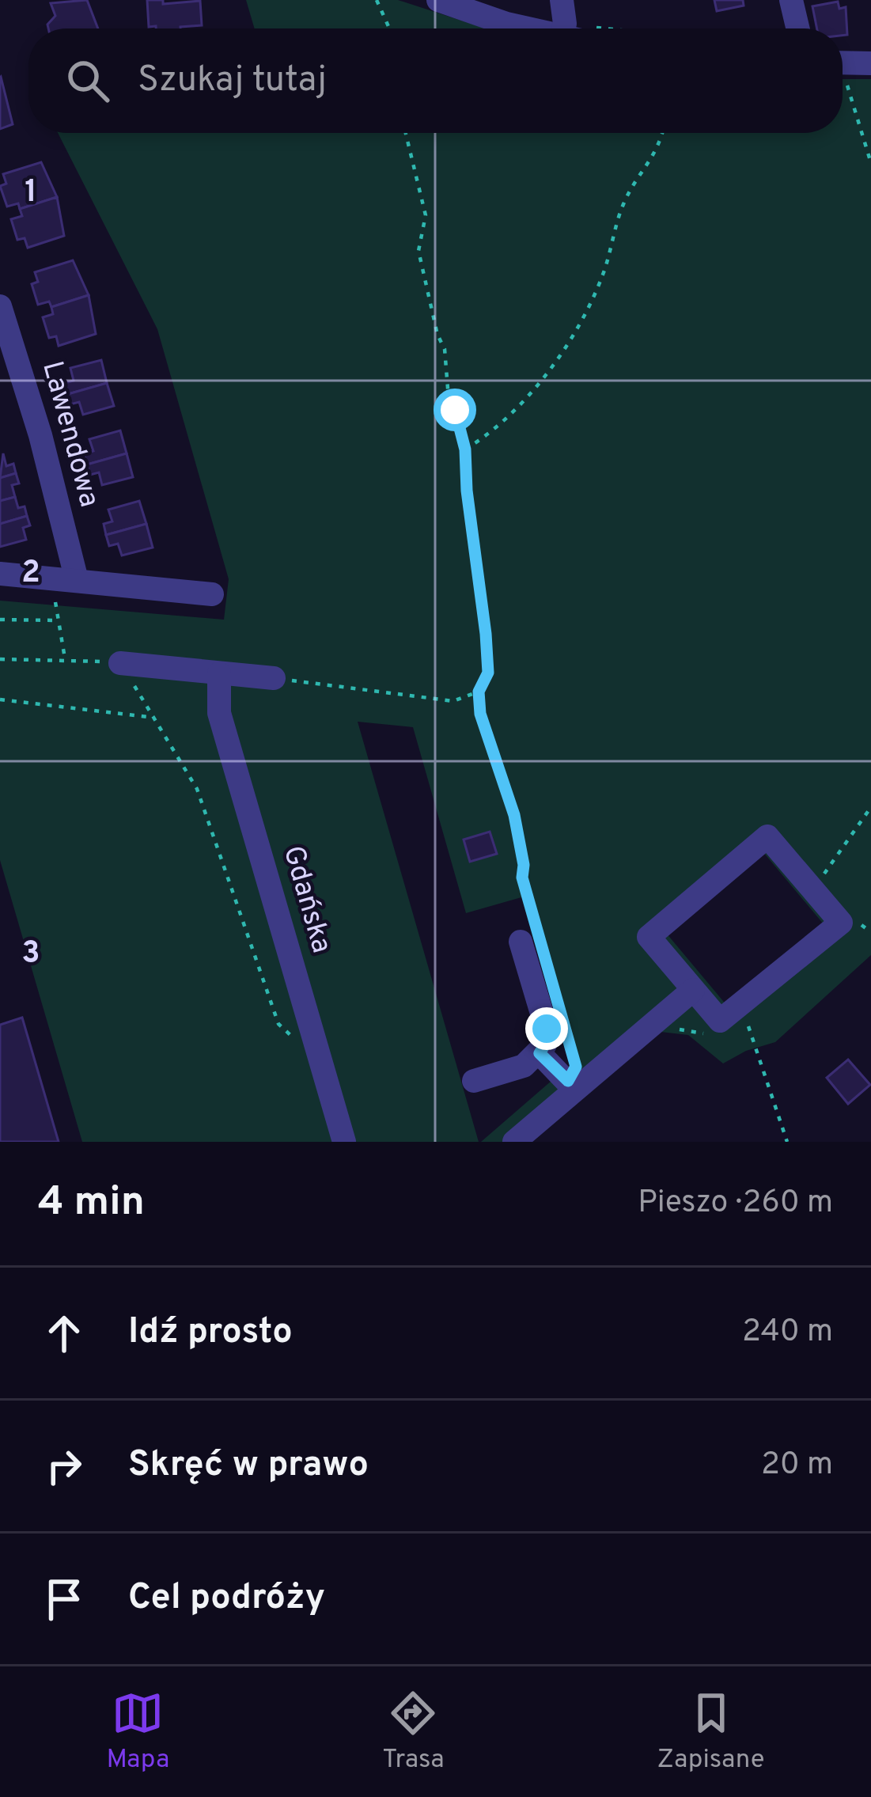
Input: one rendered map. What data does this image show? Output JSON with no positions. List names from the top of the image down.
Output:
{
  "streets": {
    "street": ["Lawendowa", "Gdańska"]
  },
  "page": {
    "search": "Szukaj tutaj",
    "heading": ["4 min", "Pieszo · 260 m"],
    "list": [
      ["Idź prosto", "240 m"],
      ["Skręć w prawo", "20 m"],
      "Cel podróży"
    ],
    "nav": ["Mapa", "Trasa", "Zapisane"]
  },
  "grid": {
    "rows": ["1", "2", "3"]
  }
}
